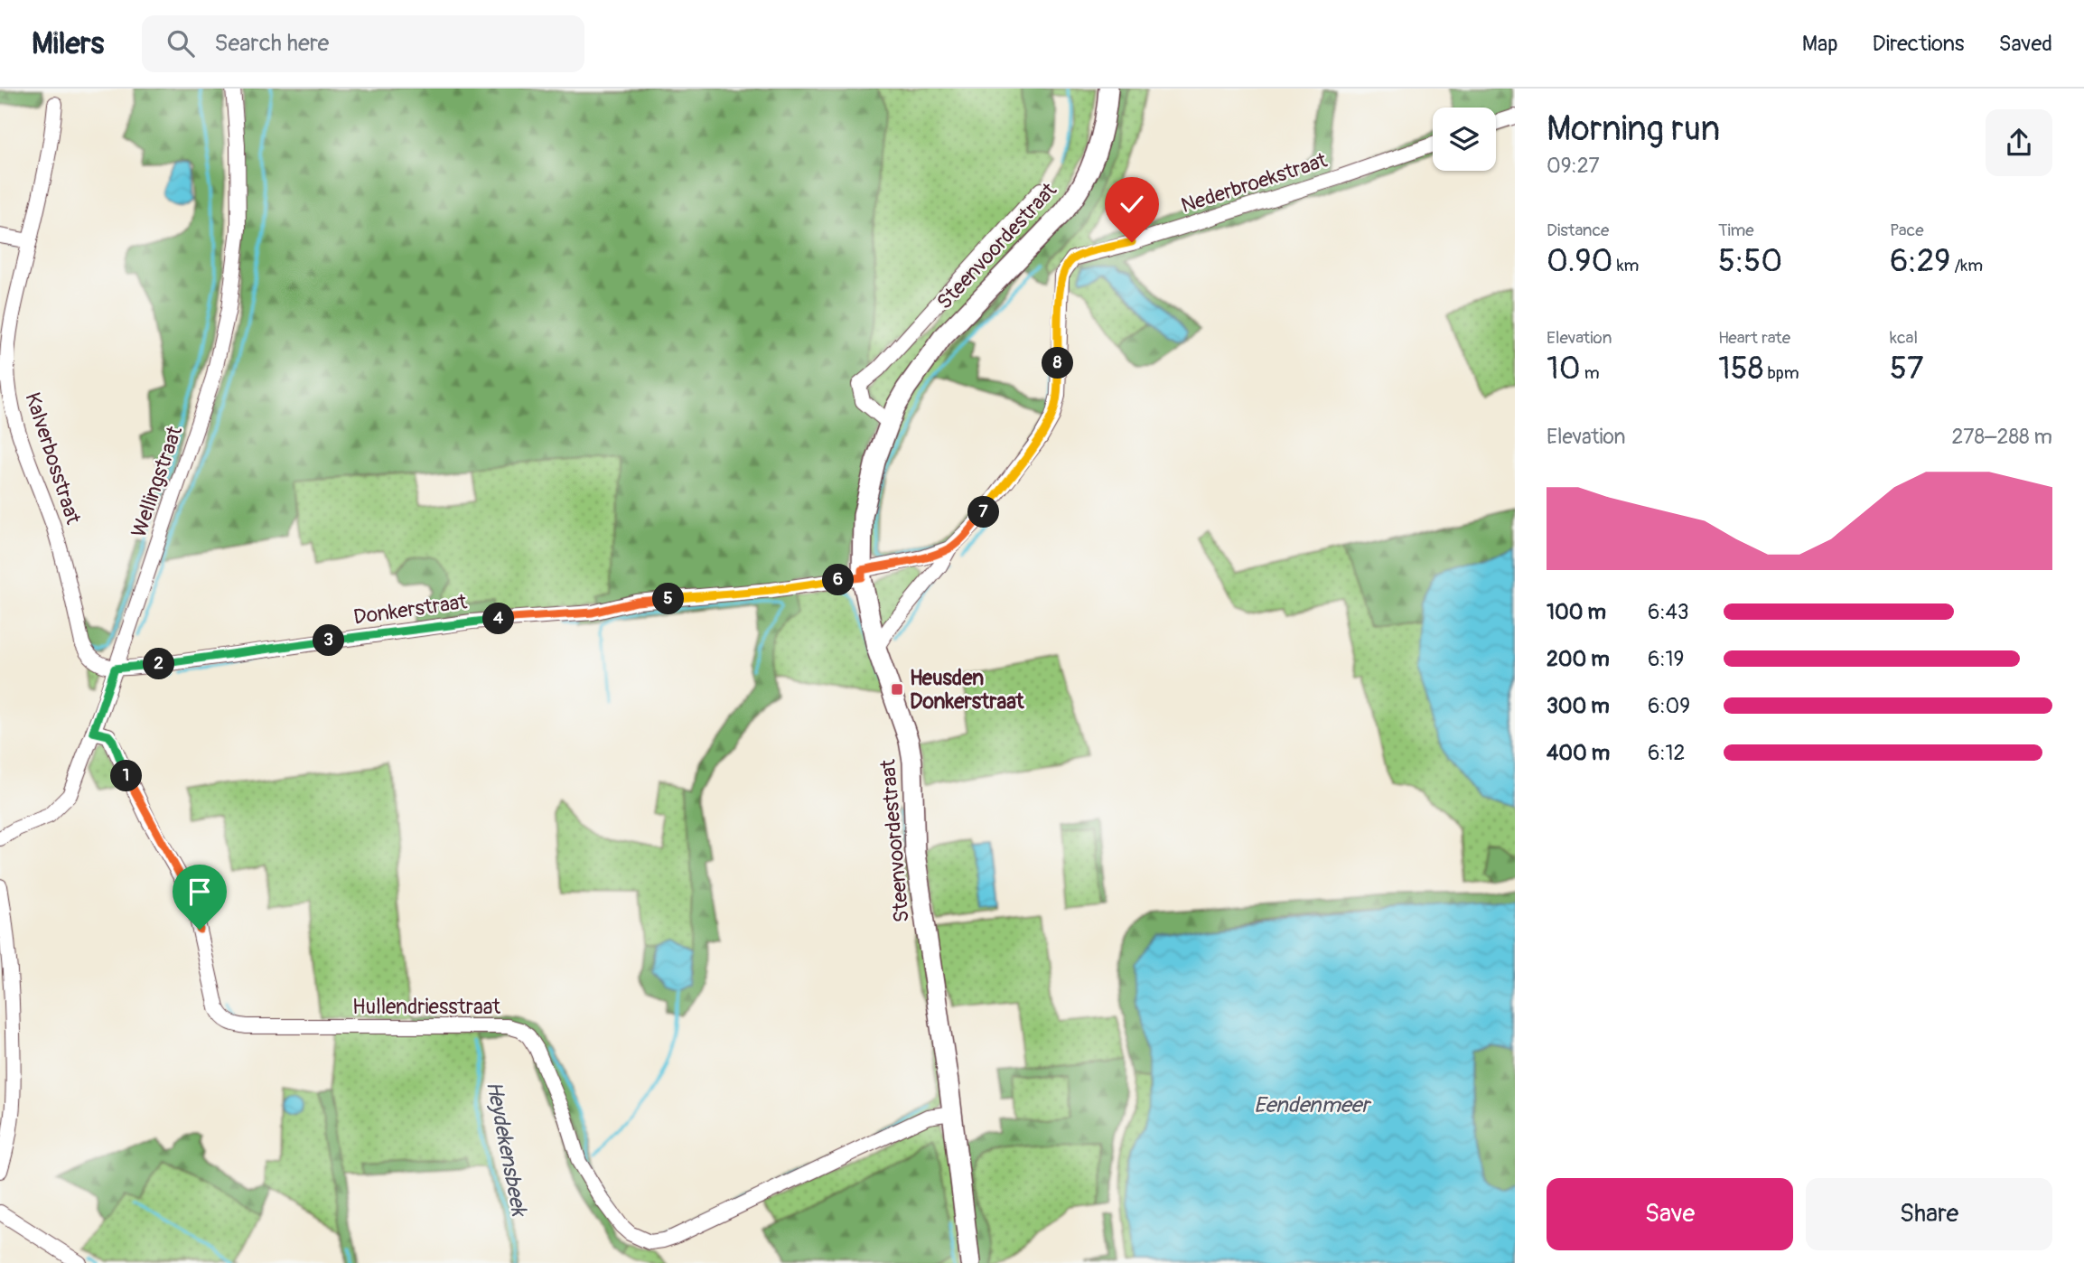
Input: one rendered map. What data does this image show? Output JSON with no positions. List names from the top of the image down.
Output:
{
  "streets": {
    "street": [
      "Nederbroekstraat",
      "Steenvoordestraat",
      "Kalverbosstraat",
      "Wellingstraat",
      "Donkerstraat",
      "Hullendriesstraat"
    ]
  },
  "crossings": [
    ["Nederbroekstraat", "Steenvoordestraat"],
    ["Nederbroekstraat", "Donkerstraat"],
    ["Steenvoordestraat", "Donkerstraat"],
    ["Steenvoordestraat", "Hullendriesstraat"],
    ["Kalverbosstraat", "Wellingstraat"],
    ["Kalverbosstraat", "Donkerstraat"],
    ["Wellingstraat", "Donkerstraat"],
    ["Wellingstraat", "Hullendriesstraat"]
  ],
  "water": ["Eendenmeer", "Heydekensbeek"],
  "places": {
    "transit": ["Heusden Donkerstraat"]
  },
  "page": {
    "header": "Milers",
    "search": "Search here",
    "nav": ["Map", "Directions", "Saved"],
    "heading": ["Morning run", "09:27"],
    "stats": [
      ["Distance", "0.90 km"],
      ["Time", "5:50"],
      ["Pace", "6:29 /km"],
      ["Elevation", "10 m"],
      ["Heart rate", "158 bpm"],
      ["kcal", "57"]
    ],
    "pins": [
      "8",
      "7",
      "6",
      "5",
      "4",
      "3",
      "2",
      "1"
    ],
    "chart": ["Elevation", "278–288 m"],
    "list": [
      {
        "name": "100 m",
        "note": "6:43"
      },
      {
        "name": "200 m",
        "note": "6:19"
      },
      {
        "name": "300 m",
        "note": "6:09"
      },
      {
        "name": "400 m",
        "note": "6:12"
      }
    ],
    "buttons": ["Save", "Share"]
  }
}
